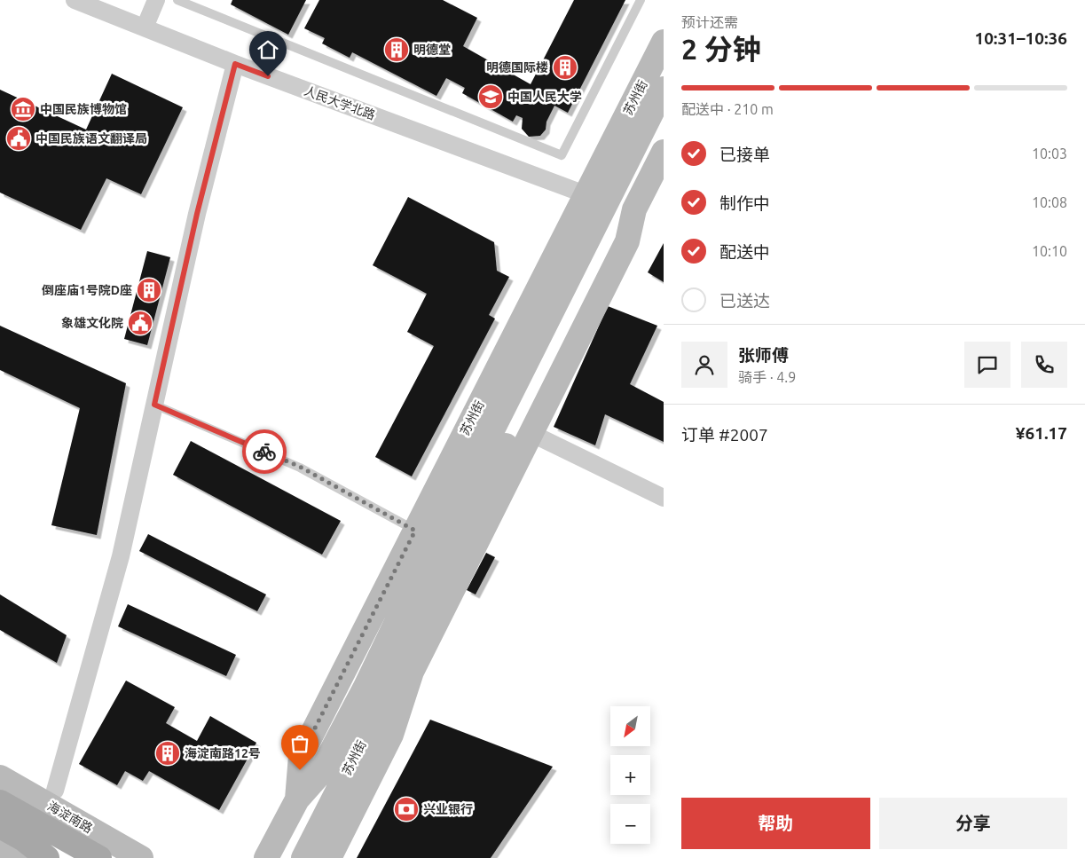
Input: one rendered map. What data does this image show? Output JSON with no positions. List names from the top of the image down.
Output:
{
  "streets": {
    "main road": ["海淀南路"],
    "street": ["苏州街", "人民大学北路"]
  },
  "crossings": [
    ["苏州街", "人民大学北路"]
  ],
  "places": {
    "building": [
      "明德堂",
      "明德国际楼",
      "倒座庙1号院D座",
      "海淀南路12号"
    ],
    "school or university": ["中国人民大学"],
    "museum": ["中国民族博物馆"],
    "public building": ["中国民族语文翻译局", "象雄文化院"],
    "bank": ["兴业银行"]
  },
  "north": "bottom left",
  "page": {
    "heading": ["2 分钟", "预计还需", "10:31–10:36"],
    "panel": [
      "张师傅",
      "骑手 · 4.9",
      "订单 #2007",
      "¥61.17"
    ],
    "bar": "配送中 · 210 m",
    "list": [
      ["已接单", "10:03"],
      ["制作中", "10:08"],
      ["配送中", "10:10"],
      "已送达"
    ],
    "map_buttons": ["+", "−"],
    "buttons": ["帮助", "分享"]
  }
}
